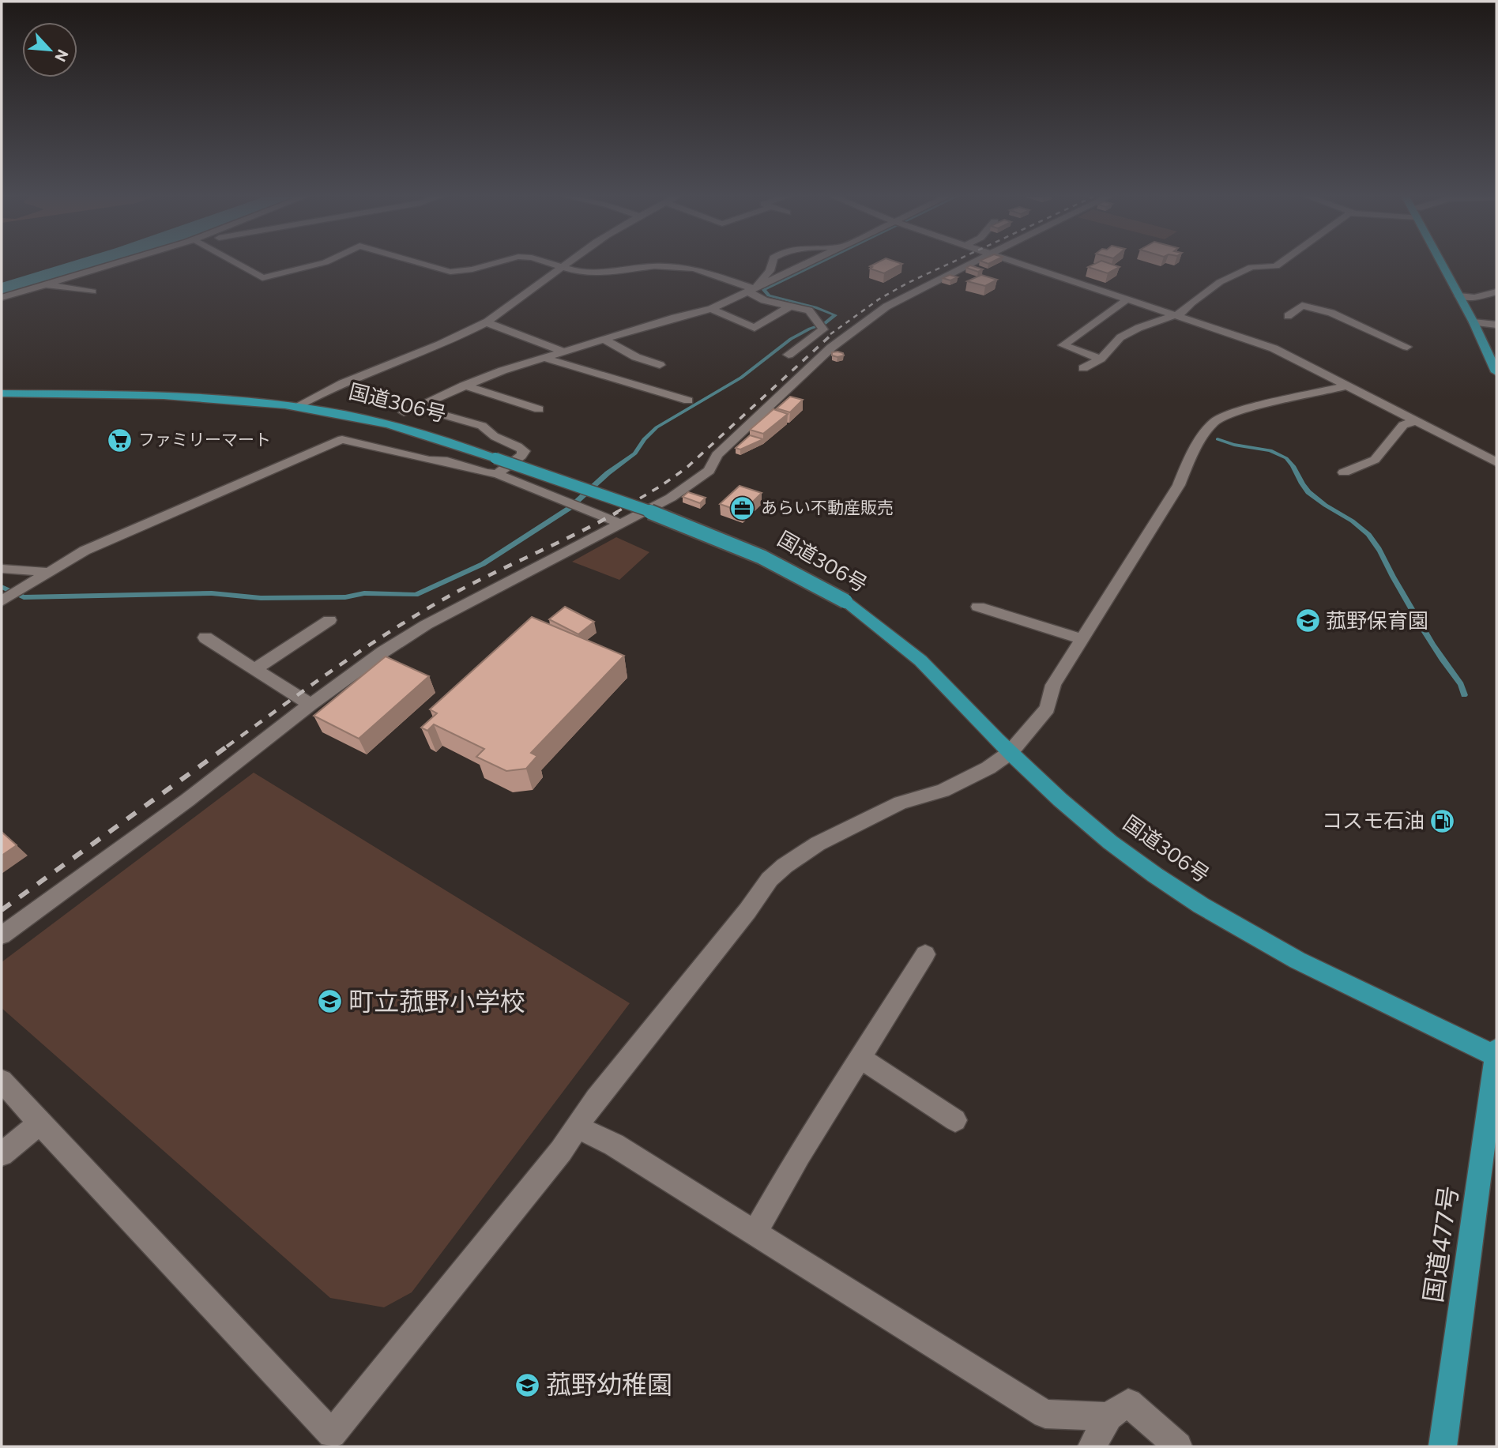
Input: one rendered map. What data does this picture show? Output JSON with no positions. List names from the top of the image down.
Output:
{
  "streets": {
    "highway": ["国道306号", "国道477号"]
  },
  "crossings": [
    ["国道306号", "国道477号"]
  ],
  "places": {
    "supermarket": ["ファミリーマート"],
    "office": ["あらい不動産販売"],
    "school or university": ["菰野保育園", "町立菰野小学校", "菰野幼稚園"],
    "fuel station": ["コスモ石油"]
  },
  "north": "bottom right"
}
